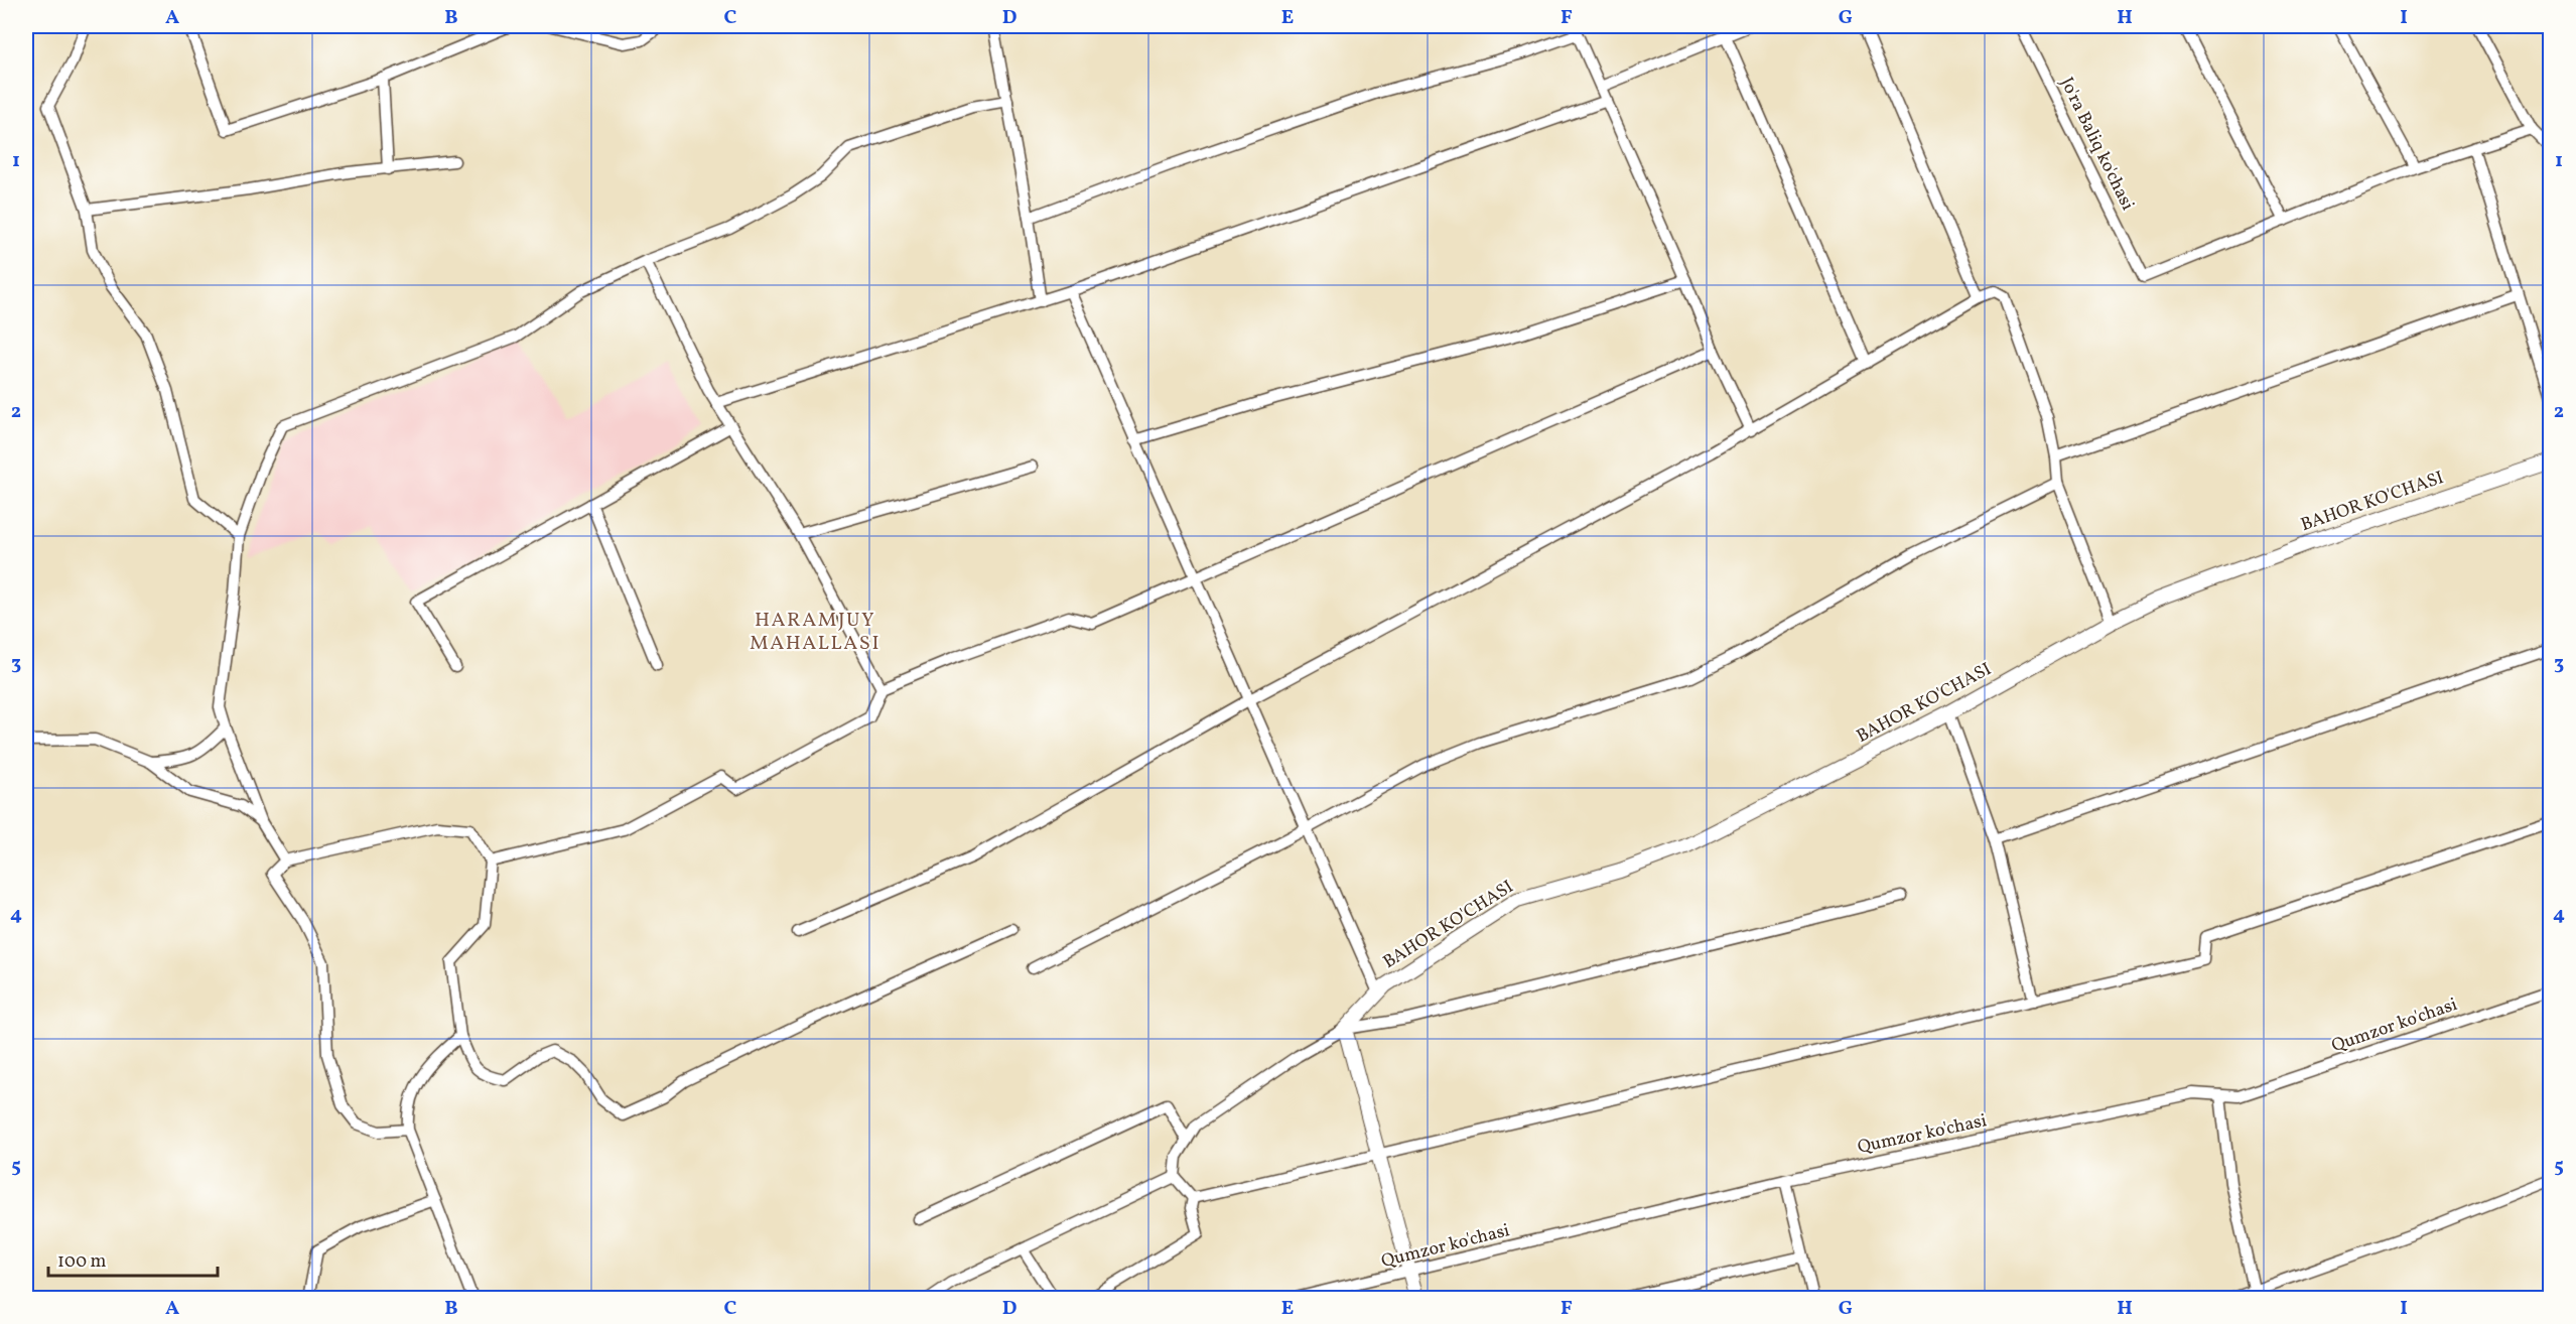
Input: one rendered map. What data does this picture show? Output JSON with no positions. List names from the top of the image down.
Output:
{
  "streets": {
    "street": ["Jo'ra Baliq ko'chasi", "BAHOR KO'CHASI", "Qumzor ko'chasi"]
  },
  "districts": ["HARAMJUY MAHALLASI"],
  "scale_bar": "100 m",
  "grid": {
    "columns": [
      "A",
      "B",
      "C",
      "D",
      "E",
      "F",
      "G",
      "H",
      "I"
    ],
    "rows": [
      "1",
      "2",
      "3",
      "4",
      "5"
    ]
  }
}
